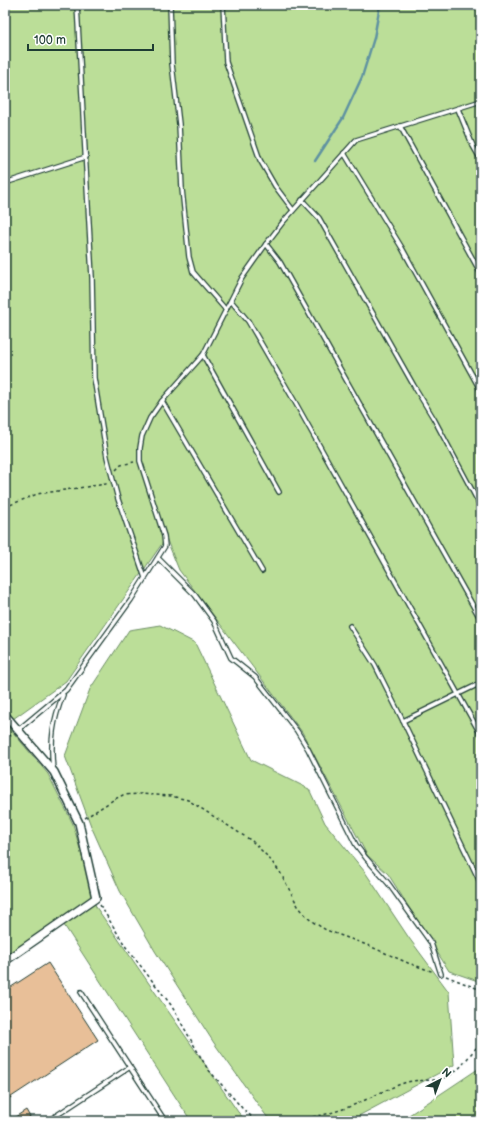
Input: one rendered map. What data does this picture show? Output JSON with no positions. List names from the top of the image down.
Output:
{
  "scale_bar": "100 m",
  "north": "top right"
}
